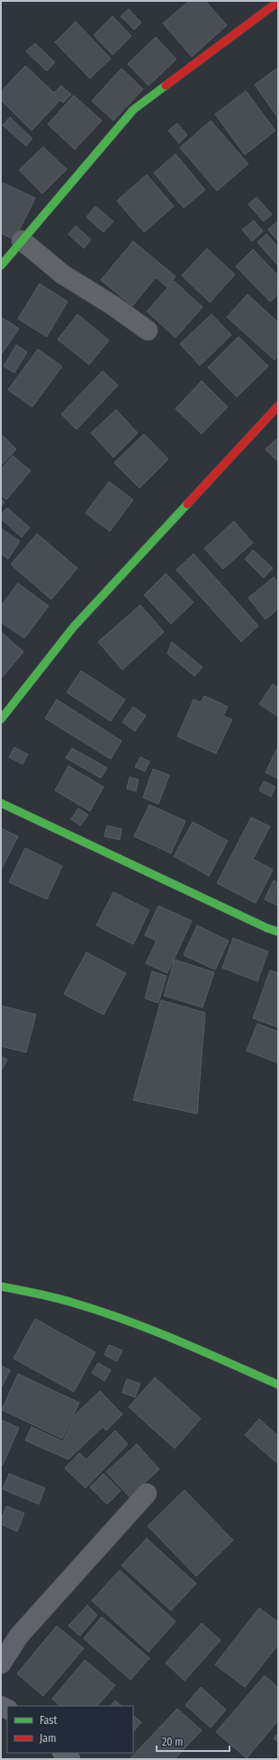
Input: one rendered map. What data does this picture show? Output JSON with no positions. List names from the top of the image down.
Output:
{
  "legend": ["Fast", "Jam"],
  "scale_bar": "20 m"
}
